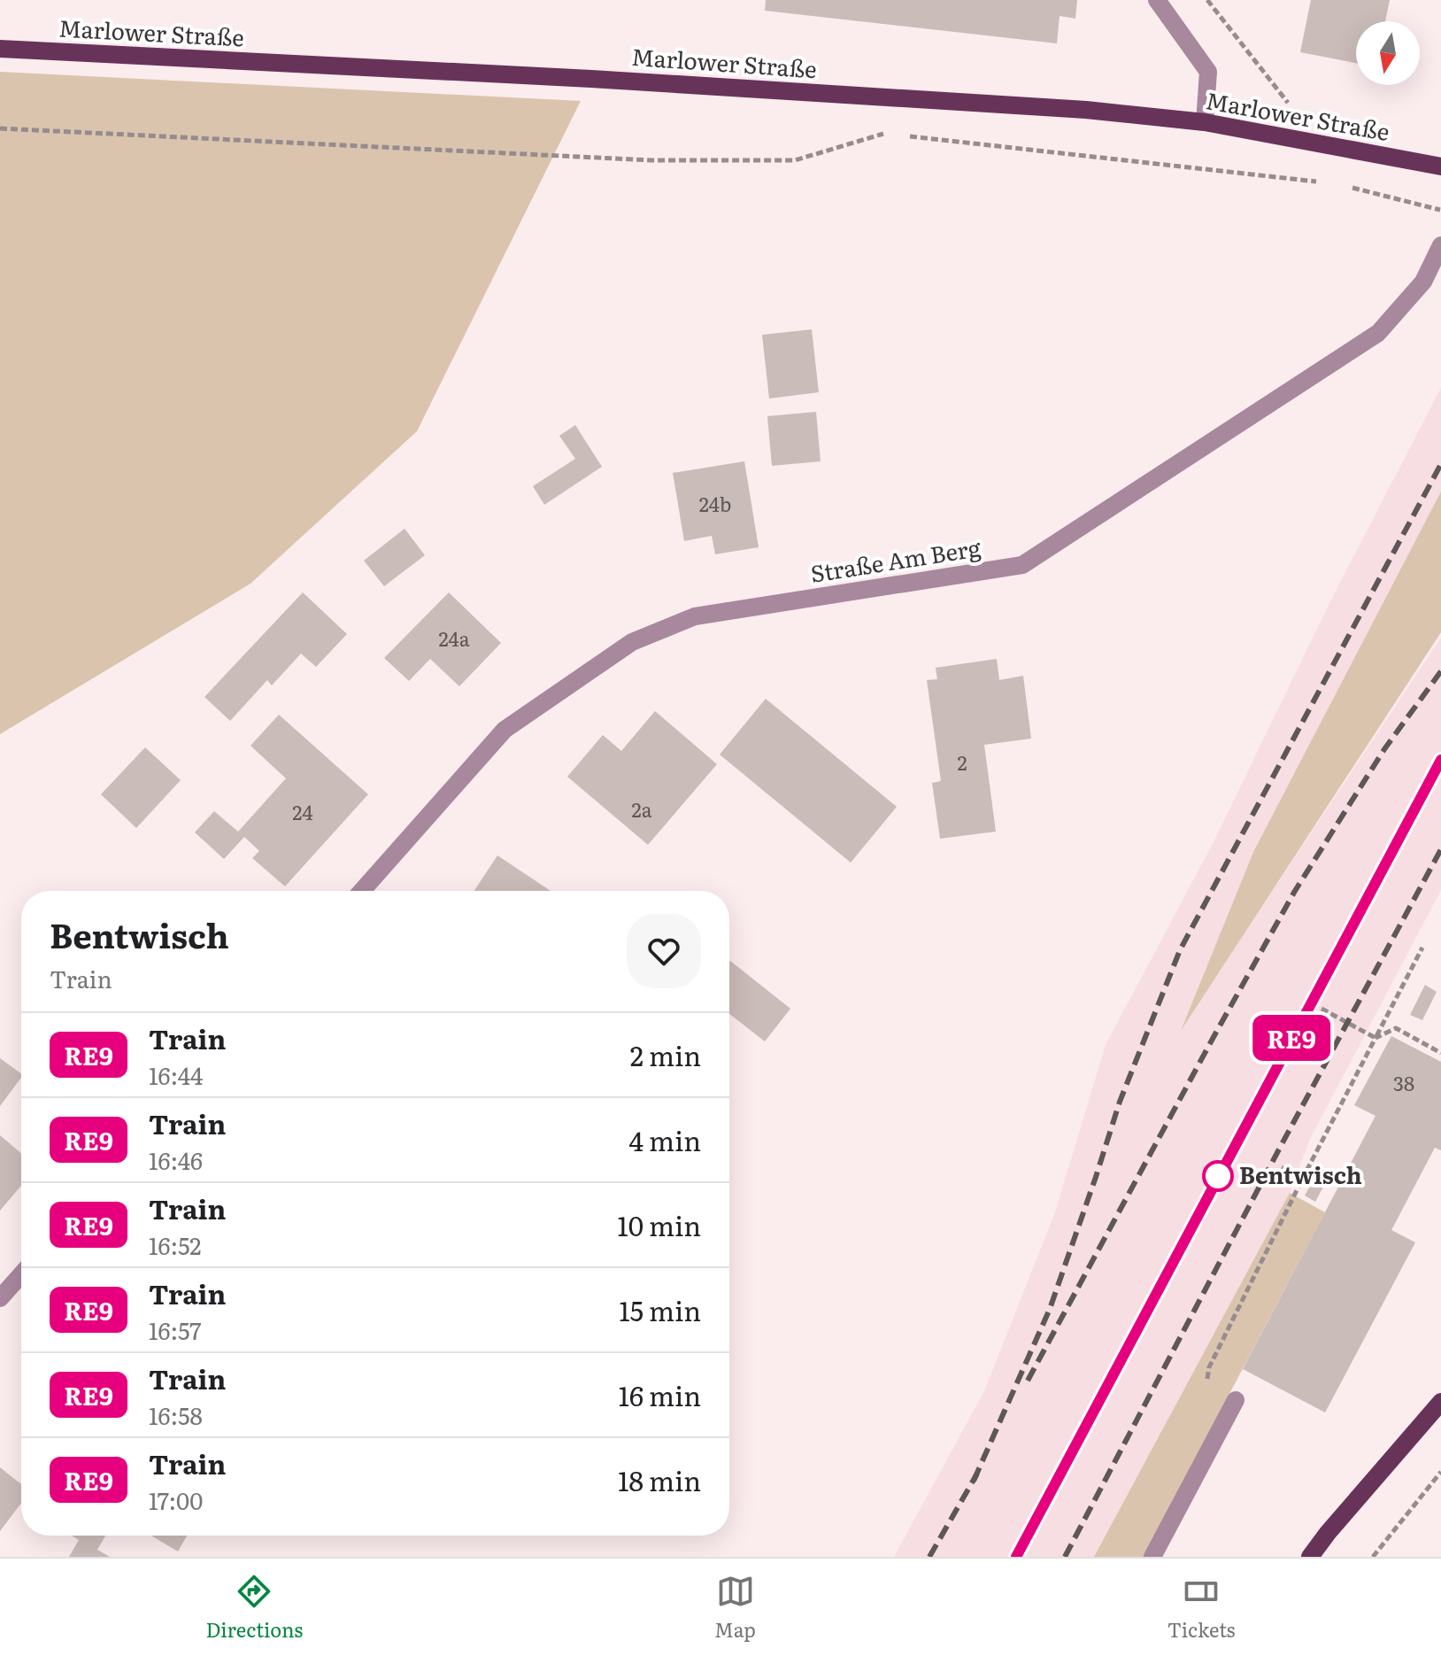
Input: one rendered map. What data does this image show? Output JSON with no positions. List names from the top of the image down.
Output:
{
  "streets": {
    "main road": ["Marlower Straße"],
    "street": ["Straße Am Berg"]
  },
  "places": ["Bentwisch"],
  "house_numbers": [
    "24b",
    "24a",
    "2",
    "2a",
    "24",
    "38"
  ],
  "north": "bottom",
  "page": {
    "on_map": "RE9",
    "heading": ["Bentwisch", "Train"],
    "list": [
      {
        "mark": "RE9",
        "name": "Train",
        "note": "16:44",
        "value": "2 min"
      },
      {
        "mark": "RE9",
        "name": "Train",
        "note": "16:46",
        "value": "4 min"
      },
      {
        "mark": "RE9",
        "name": "Train",
        "note": "16:52",
        "value": "10 min"
      },
      {
        "mark": "RE9",
        "name": "Train",
        "note": "16:57",
        "value": "15 min"
      },
      {
        "mark": "RE9",
        "name": "Train",
        "note": "16:58",
        "value": "16 min"
      },
      {
        "mark": "RE9",
        "name": "Train",
        "note": "17:00",
        "value": "18 min"
      }
    ],
    "tabs": ["Directions", "Map", "Tickets"]
  }
}
